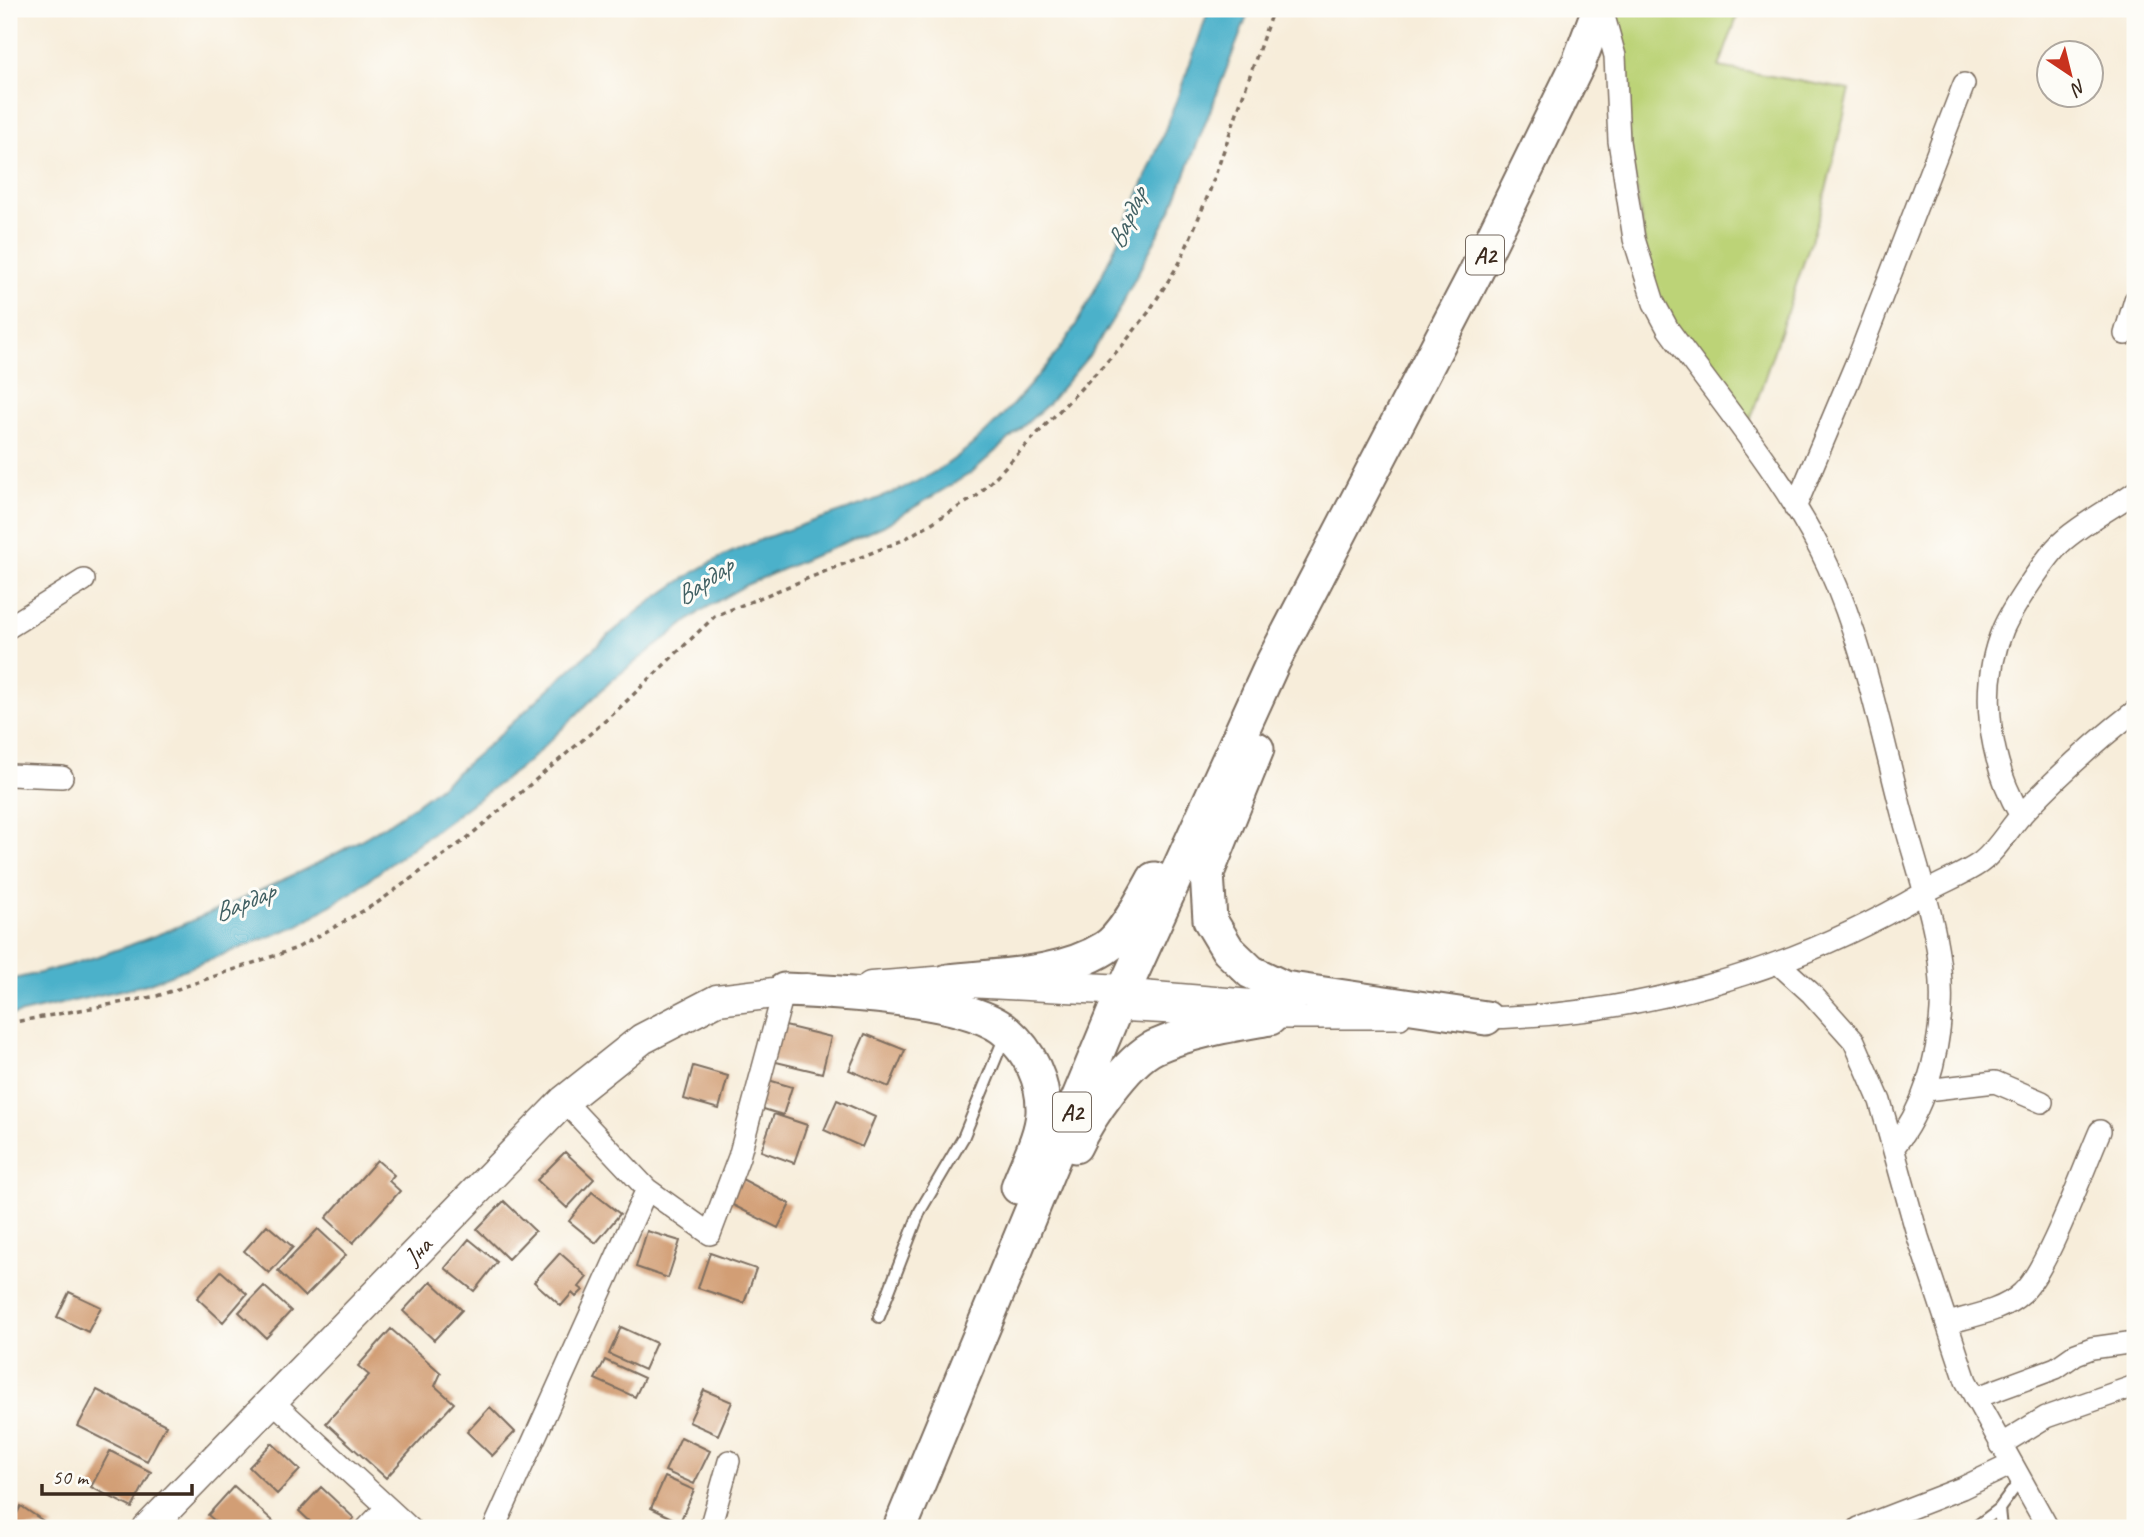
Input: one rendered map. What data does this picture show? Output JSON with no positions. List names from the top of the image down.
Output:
{
  "streets": {
    "main road": ["A2"],
    "street": ["Јна"]
  },
  "water": ["Вардар"],
  "scale_bar": "50 m",
  "north": "bottom right"
}
